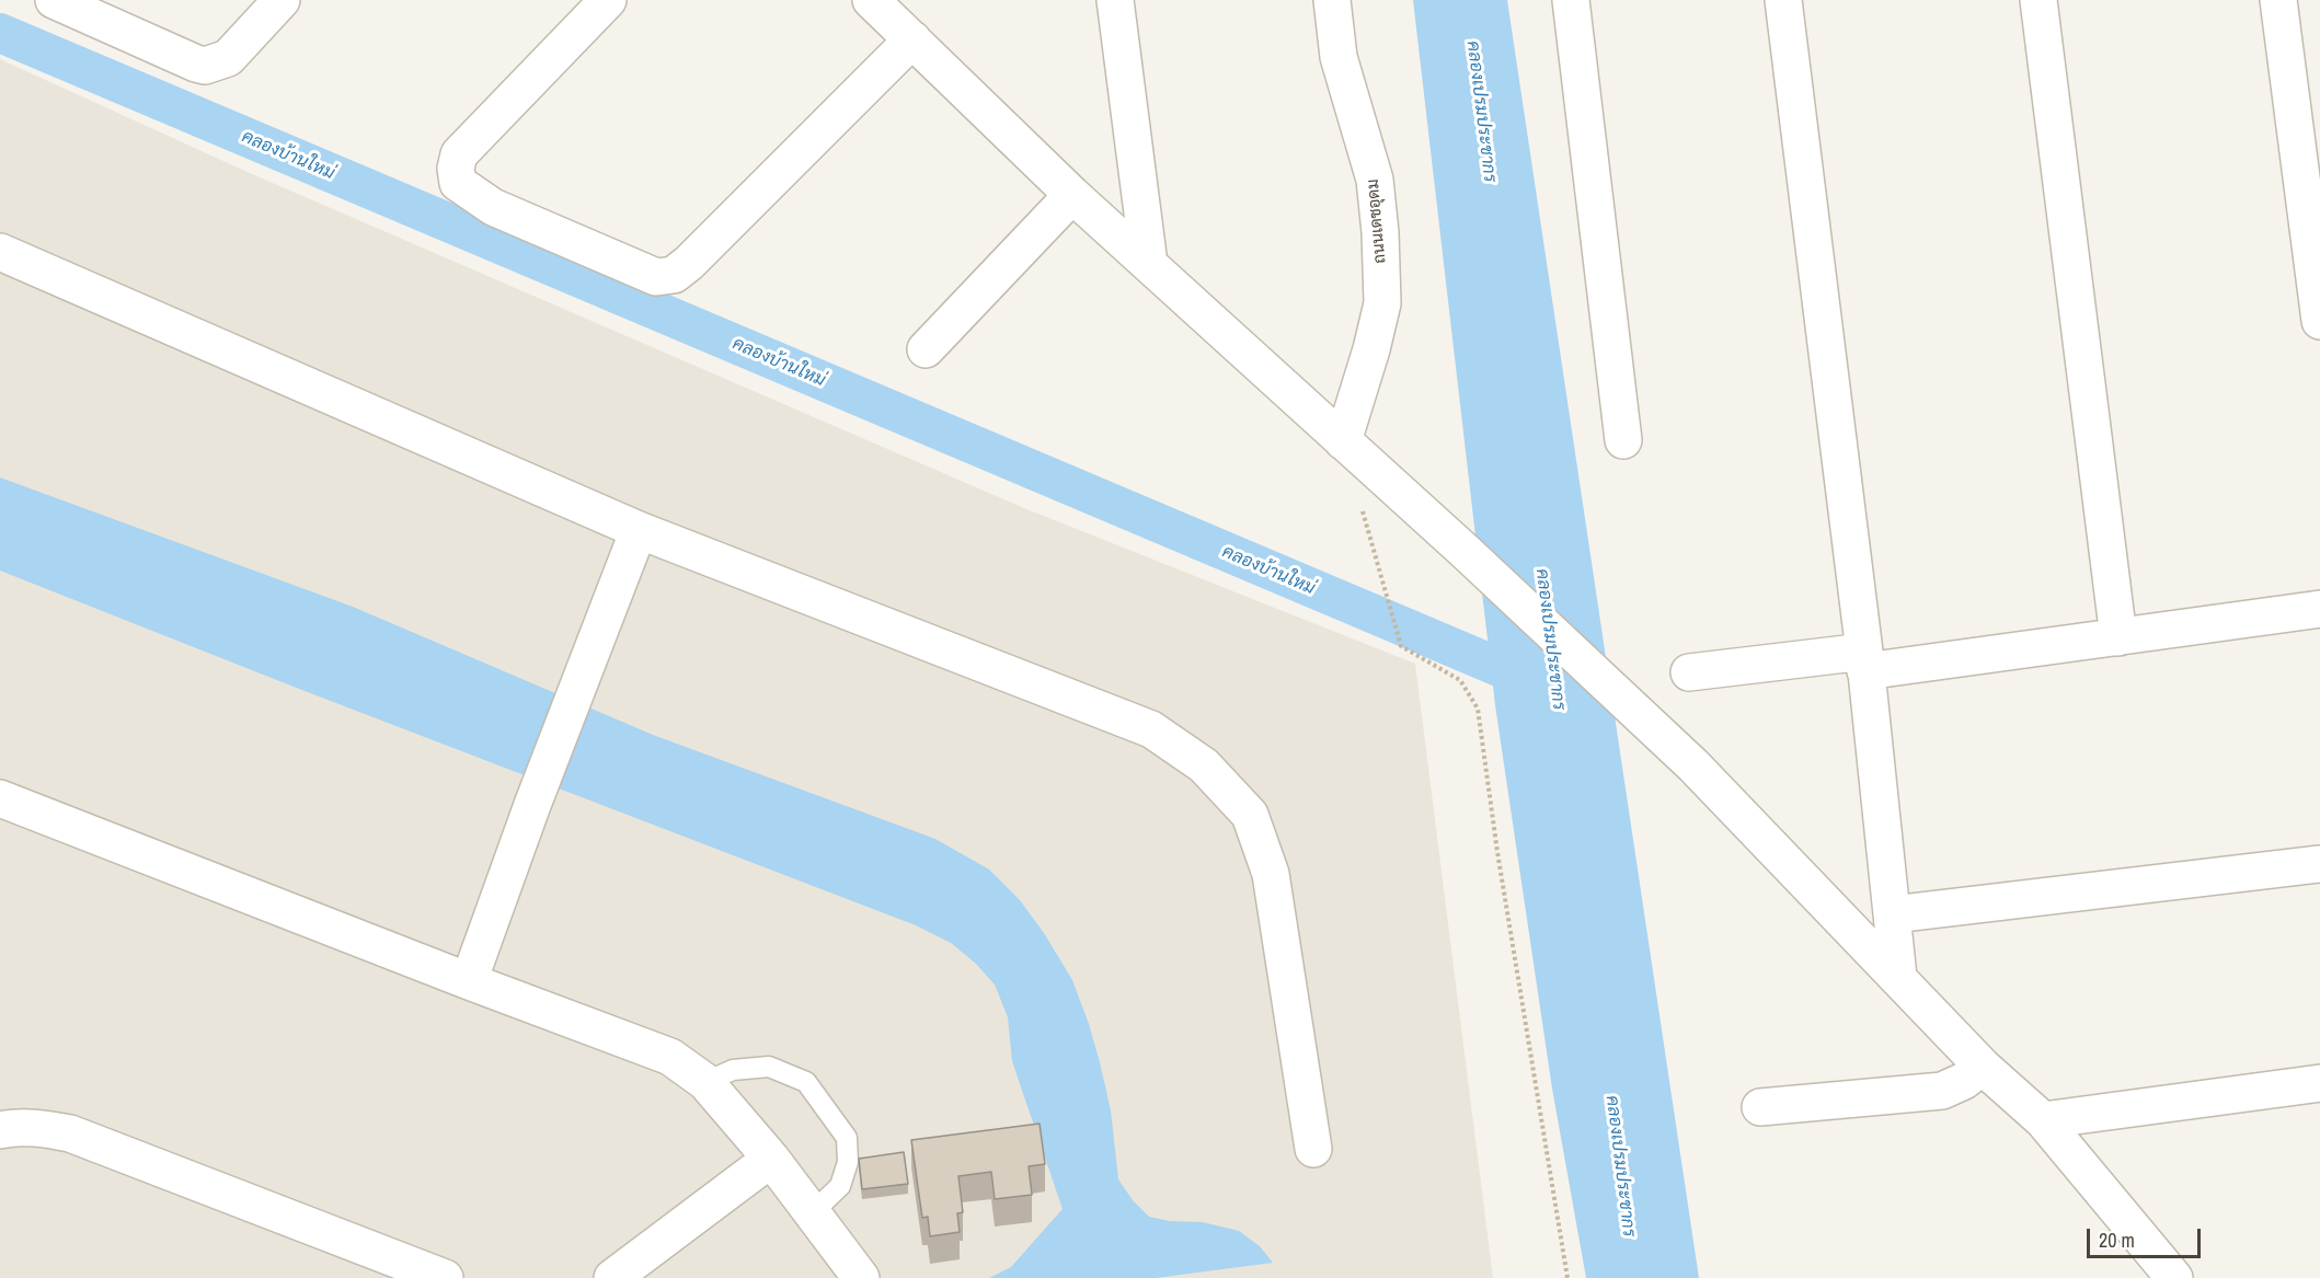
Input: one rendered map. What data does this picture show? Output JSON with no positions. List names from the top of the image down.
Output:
{
  "streets": {
    "street": ["ถนนเดชอุดม"]
  },
  "water": ["คลองเปรมประชากร", "คลองบ้านใหม่"],
  "scale_bar": "20 m"
}
